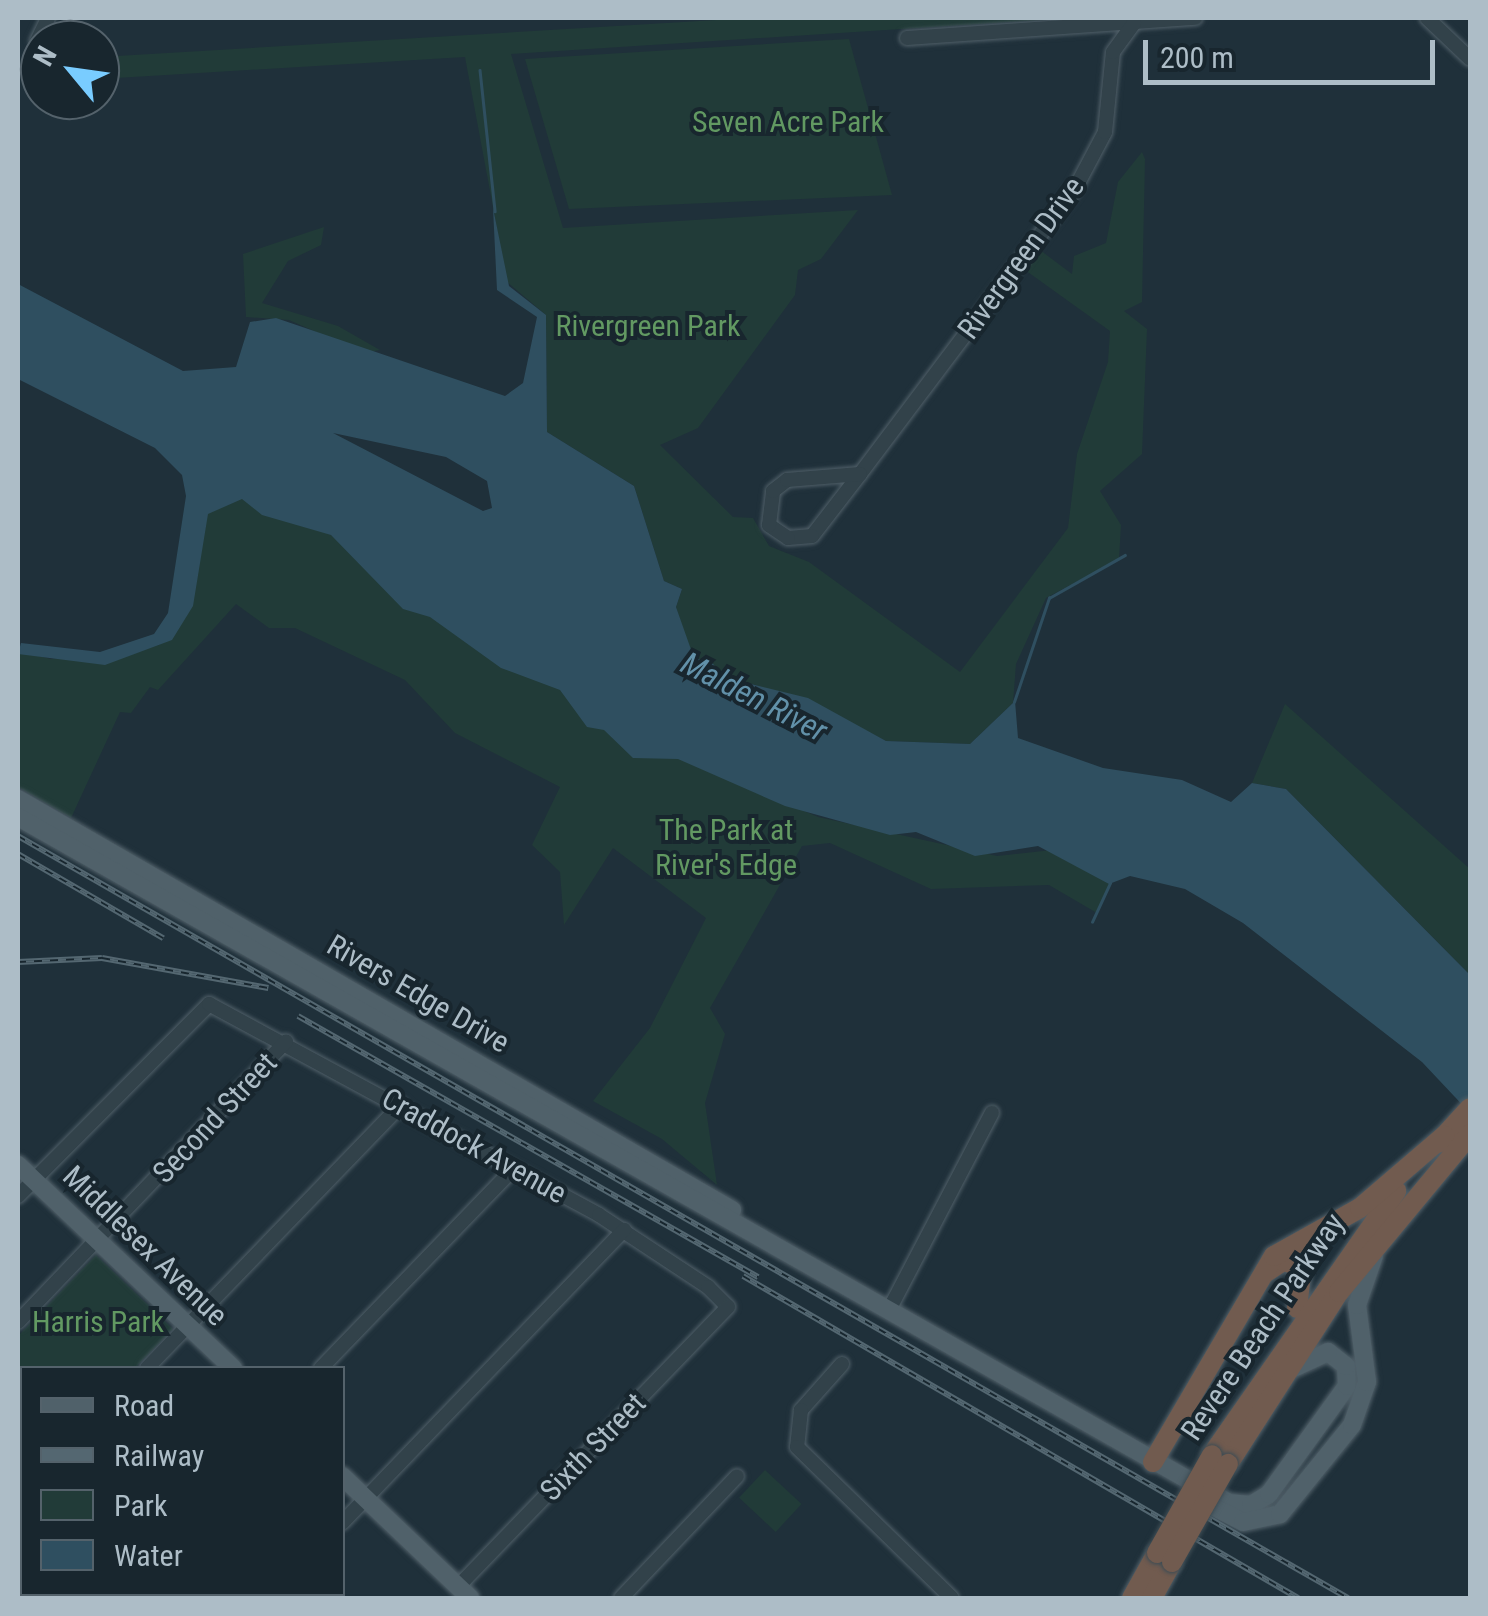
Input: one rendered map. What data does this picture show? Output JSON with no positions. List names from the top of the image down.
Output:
{
  "streets": {
    "highway": ["Revere Beach Parkway"],
    "main road": ["Rivers Edge Drive", "Middlesex Avenue"],
    "street": [
      "Rivergreen Drive",
      "Second Street",
      "Craddock Avenue",
      "Sixth Street"
    ]
  },
  "crossings": [
    ["Rivers Edge Drive", "Revere Beach Parkway"],
    ["Second Street", "Craddock Avenue"],
    ["Second Street", "Middlesex Avenue"],
    ["Craddock Avenue", "Middlesex Avenue"],
    ["Craddock Avenue", "Sixth Street"]
  ],
  "water": ["Malden River"],
  "parks": [
    "Seven Acre Park",
    "Rivergreen Park",
    "The Park at River's Edge",
    "Harris Park"
  ],
  "legend": [
    "Road",
    "Railway",
    "Park",
    "Water"
  ],
  "scale_bar": "200 m",
  "north": "top left"
}
